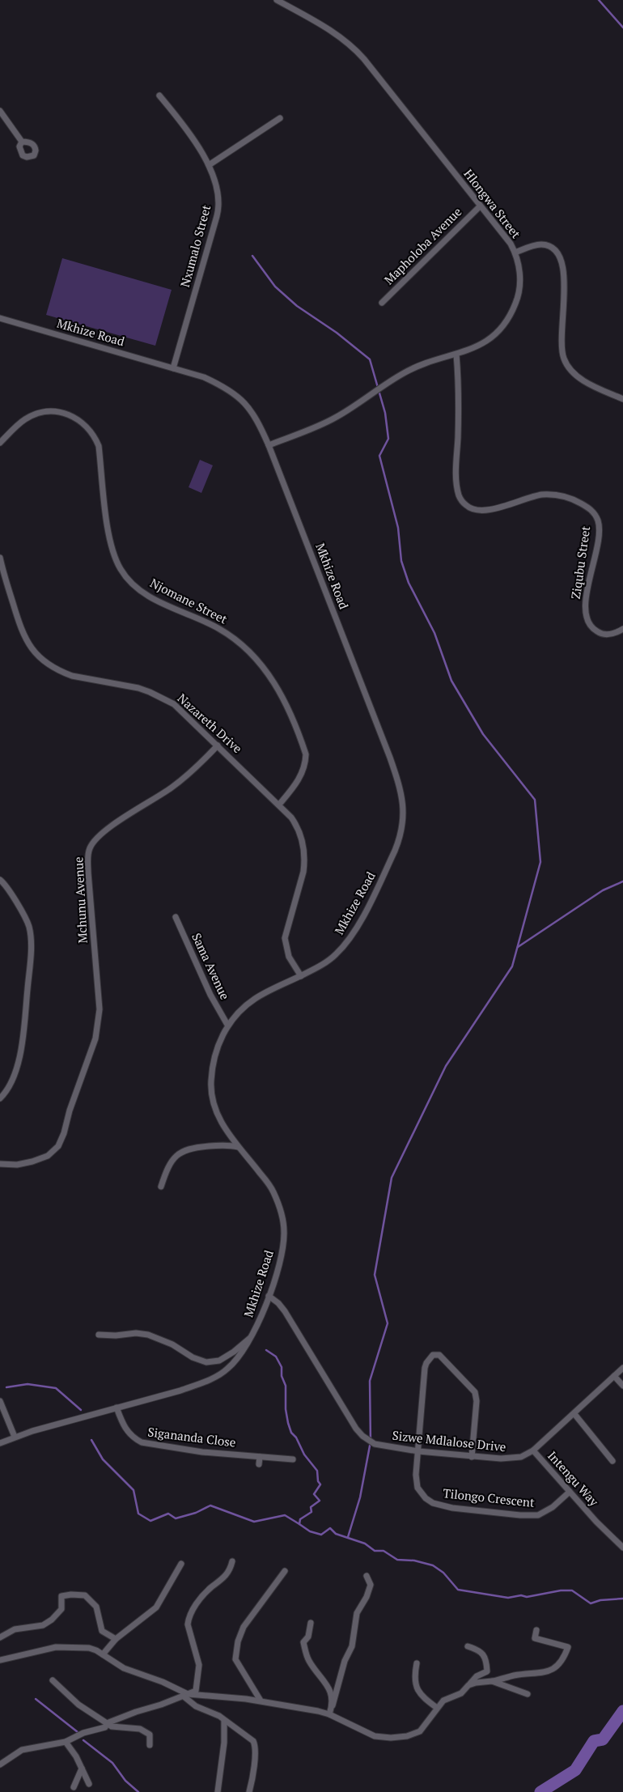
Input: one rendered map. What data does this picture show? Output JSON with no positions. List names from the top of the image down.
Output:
{
  "streets": {
    "street": [
      "Hlongwa Street",
      "Nxumalo Street",
      "Mapholoba Avenue",
      "Mkhize Road",
      "Ziqubu Street",
      "Njomane Street",
      "Nazareth Drive",
      "Mchunu Avenue",
      "Sama Avenue",
      "Sigananda Close",
      "Sizwe Mdlalose Drive",
      "Intengu Way",
      "Tilongo Crescent"
    ]
  },
  "crossings": [
    ["Hlongwa Street", "Mapholoba Avenue"],
    ["Hlongwa Street", "Mkhize Road"],
    ["Hlongwa Street", "Ziqubu Street"],
    ["Nxumalo Street", "Mkhize Road"],
    ["Mkhize Road", "Nazareth Drive"],
    ["Mkhize Road", "Sama Avenue"],
    ["Mkhize Road", "Sigananda Close"],
    ["Mkhize Road", "Sizwe Mdlalose Drive"],
    ["Njomane Street", "Nazareth Drive"],
    ["Nazareth Drive", "Mchunu Avenue"],
    ["Sizwe Mdlalose Drive", "Intengu Way"],
    ["Sizwe Mdlalose Drive", "Tilongo Crescent"],
    ["Intengu Way", "Tilongo Crescent"]
  ]
}
